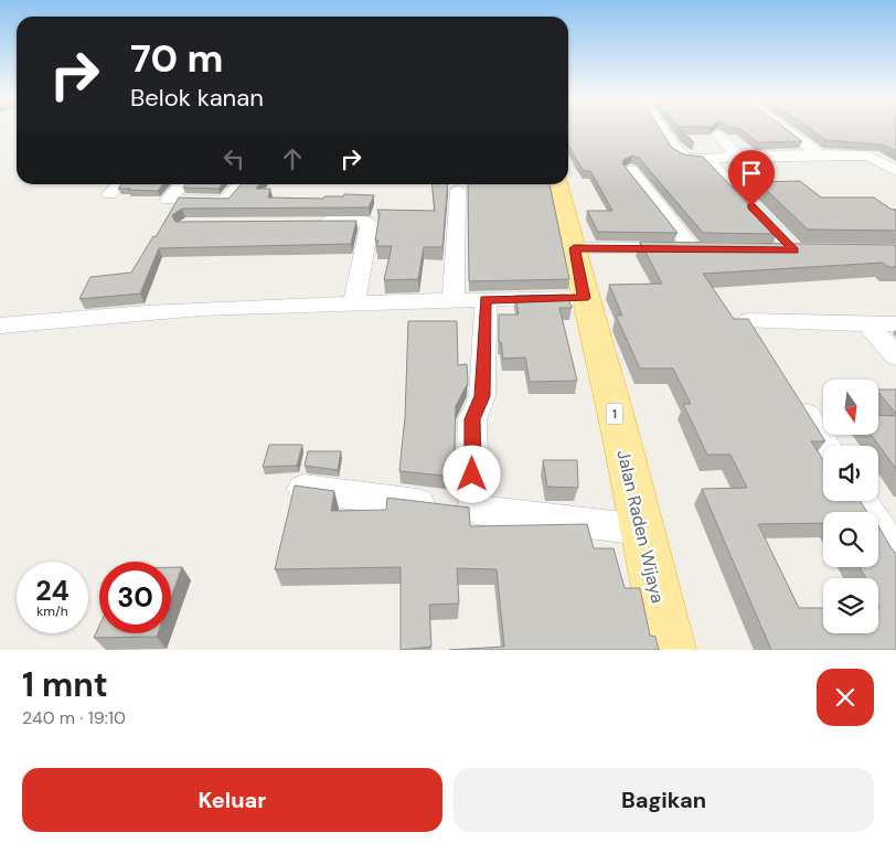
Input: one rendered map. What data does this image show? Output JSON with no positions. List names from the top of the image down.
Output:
{
  "streets": {
    "highway": ["1", "Jalan Raden Wijaya"]
  },
  "north": "bottom",
  "page": {
    "turn": ["70 m", "Belok kanan"],
    "speed": "24 km/h",
    "limit": "30",
    "heading": ["1 mnt", "240 m · 19:10"],
    "buttons": ["Keluar", "Bagikan"]
  }
}
